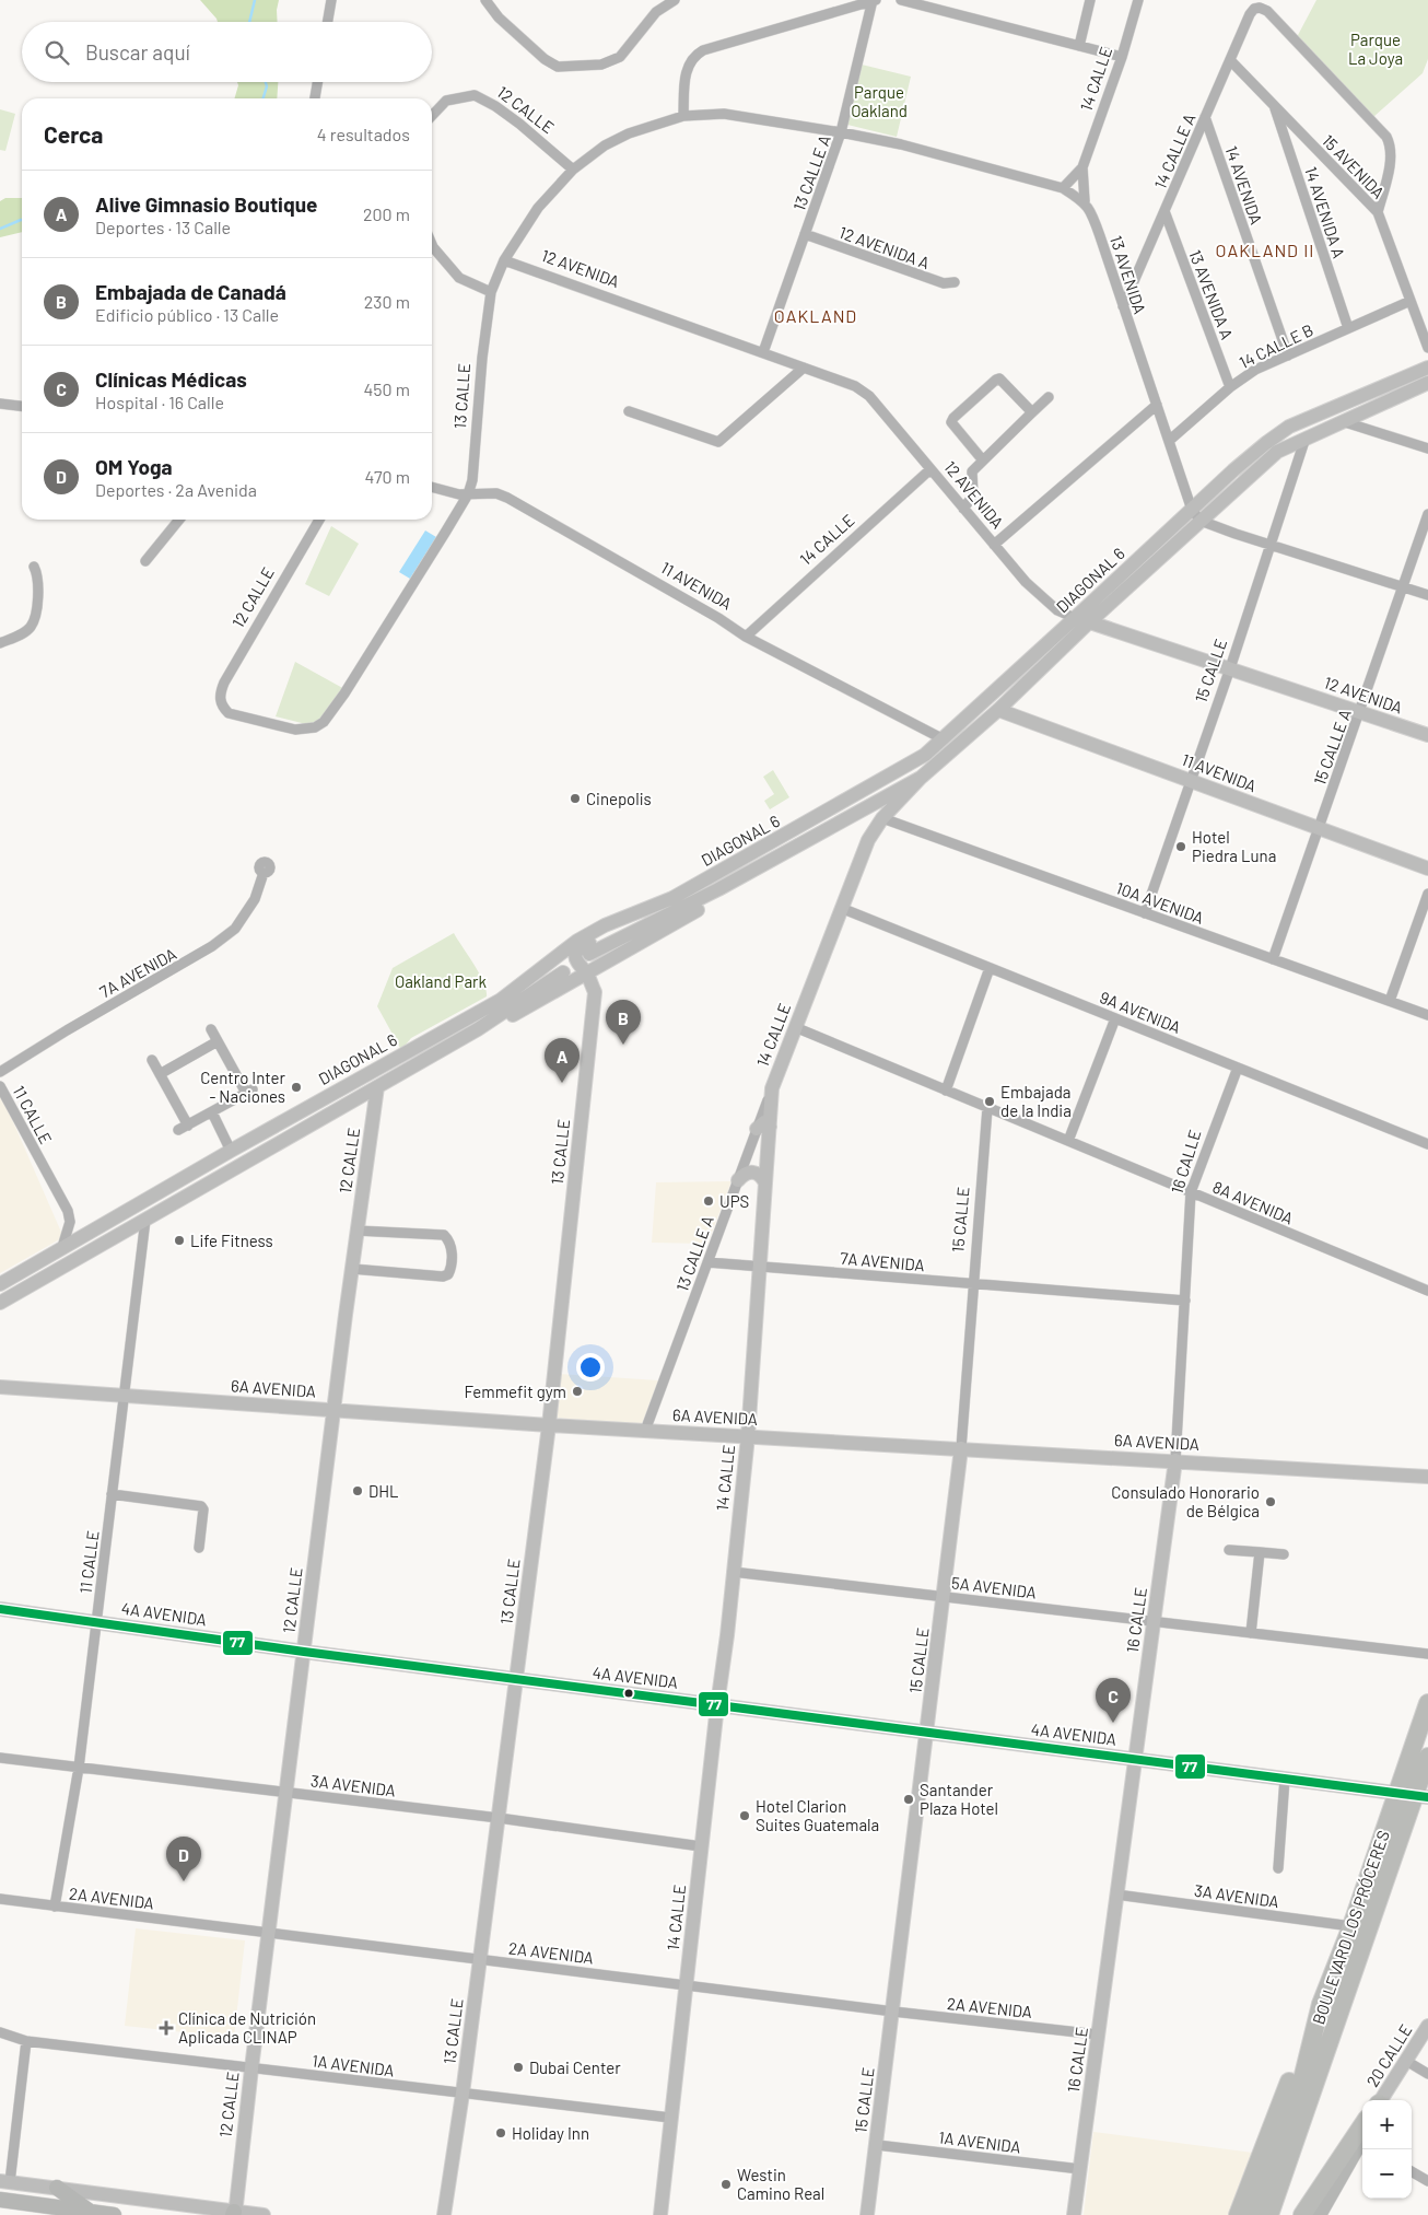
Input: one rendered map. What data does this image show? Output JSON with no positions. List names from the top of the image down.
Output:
{
  "streets": {
    "highway": ["BOULEVARD LOS PRÓCERES"],
    "street": [
      "14 CALLE",
      "12 CALLE",
      "14 CALLE A",
      "15 AVENIDA",
      "13 CALLE A",
      "14 AVENIDA",
      "14 AVENIDA A",
      "12 AVENIDA A",
      "12 AVENIDA",
      "13 AVENIDA",
      "13 AVENIDA A",
      "14 CALLE B",
      "13 CALLE",
      "DIAGONAL 6",
      "11 AVENIDA",
      "15 CALLE",
      "15 CALLE A",
      "10A AVENIDA",
      "7A AVENIDA",
      "9A AVENIDA",
      "11 CALLE",
      "16 CALLE",
      "8A AVENIDA",
      "6A AVENIDA",
      "5A AVENIDA",
      "4A AVENIDA",
      "3A AVENIDA",
      "2A AVENIDA",
      "20 CALLE",
      "1A AVENIDA"
    ]
  },
  "crossings": [
    ["14 CALLE", "13 CALLE A"],
    ["14 CALLE", "12 AVENIDA"],
    ["14 CALLE", "13 AVENIDA"],
    ["14 CALLE", "DIAGONAL 6"],
    ["14 CALLE", "11 AVENIDA"],
    ["14 CALLE", "10A AVENIDA"],
    ["14 CALLE", "7A AVENIDA"],
    ["14 CALLE", "9A AVENIDA"],
    ["14 CALLE", "8A AVENIDA"],
    ["14 CALLE", "6A AVENIDA"],
    ["14 CALLE", "5A AVENIDA"],
    ["14 CALLE", "4A AVENIDA"],
    ["14 CALLE", "3A AVENIDA"],
    ["14 CALLE", "2A AVENIDA"],
    ["14 CALLE", "1A AVENIDA"],
    ["12 CALLE", "13 CALLE"],
    ["12 CALLE", "DIAGONAL 6"],
    ["12 CALLE", "6A AVENIDA"],
    ["12 CALLE", "4A AVENIDA"],
    ["12 CALLE", "3A AVENIDA"],
    ["12 CALLE", "2A AVENIDA"],
    ["12 CALLE", "1A AVENIDA"],
    ["14 CALLE A", "15 AVENIDA"],
    ["14 CALLE A", "14 AVENIDA"],
    ["14 CALLE A", "13 AVENIDA"],
    ["14 CALLE A", "13 AVENIDA A"],
    ["15 AVENIDA", "14 AVENIDA A"],
    ["15 AVENIDA", "14 CALLE B"],
    ["13 CALLE A", "12 AVENIDA A"],
    ["13 CALLE A", "12 AVENIDA"],
    ["13 CALLE A", "7A AVENIDA"],
    ["13 CALLE A", "6A AVENIDA"],
    ["14 AVENIDA", "14 CALLE B"],
    ["14 AVENIDA A", "14 CALLE B"],
    ["12 AVENIDA", "13 CALLE"],
    ["12 AVENIDA", "DIAGONAL 6"],
    ["12 AVENIDA", "15 CALLE"],
    ["12 AVENIDA", "15 CALLE A"],
    ["13 AVENIDA", "14 CALLE B"],
    ["13 AVENIDA", "DIAGONAL 6"],
    ["13 AVENIDA A", "14 CALLE B"],
    ["13 CALLE", "11 AVENIDA"],
    ["13 CALLE", "6A AVENIDA"],
    ["13 CALLE", "4A AVENIDA"],
    ["13 CALLE", "3A AVENIDA"],
    ["13 CALLE", "2A AVENIDA"],
    ["13 CALLE", "1A AVENIDA"],
    ["DIAGONAL 6", "11 AVENIDA"],
    ["DIAGONAL 6", "15 CALLE"],
    ["DIAGONAL 6", "11 CALLE"],
    ["11 AVENIDA", "15 CALLE"],
    ["11 AVENIDA", "15 CALLE A"],
    ["15 CALLE", "10A AVENIDA"],
    ["15 CALLE", "7A AVENIDA"],
    ["15 CALLE", "8A AVENIDA"],
    ["15 CALLE", "6A AVENIDA"],
    ["15 CALLE", "5A AVENIDA"],
    ["15 CALLE", "4A AVENIDA"],
    ["15 CALLE", "2A AVENIDA"],
    ["15 CALLE", "1A AVENIDA"],
    ["15 CALLE A", "10A AVENIDA"],
    ["7A AVENIDA", "16 CALLE"],
    ["9A AVENIDA", "16 CALLE"],
    ["11 CALLE", "6A AVENIDA"],
    ["11 CALLE", "4A AVENIDA"],
    ["11 CALLE", "3A AVENIDA"],
    ["11 CALLE", "2A AVENIDA"],
    ["16 CALLE", "8A AVENIDA"],
    ["16 CALLE", "6A AVENIDA"],
    ["16 CALLE", "5A AVENIDA"],
    ["16 CALLE", "4A AVENIDA"],
    ["16 CALLE", "3A AVENIDA"],
    ["16 CALLE", "2A AVENIDA"],
    ["16 CALLE", "1A AVENIDA"],
    ["4A AVENIDA", "BOULEVARD LOS PRÓCERES"],
    ["3A AVENIDA", "BOULEVARD LOS PRÓCERES"]
  ],
  "districts": ["OAKLAND II", "OAKLAND"],
  "parks": ["Parque La Joya", "Parque Oakland", "Oakland Park"],
  "places": {
    "other": [
      "Cinepolis",
      "Hotel Piedra Luna",
      "Centro Inter - Naciones",
      "Embajada de la India",
      "UPS",
      "Life Fitness",
      "Femmefit gym",
      "DHL",
      "Consulado Honorario de Bélgica",
      "Santander Plaza Hotel",
      "Hotel Clarion Suites Guatemala",
      "Dubai Center",
      "Holiday Inn",
      "Westin Camino Real"
    ],
    "health": ["Clínica de Nutrición Aplicada CLINAP"]
  },
  "lines": ["transit line 77"],
  "page": {
    "search": "Buscar aquí",
    "heading": ["Cerca", "4 resultados"],
    "list": [
      {
        "mark": "A",
        "name": "Alive Gimnasio Boutique",
        "note": "Deportes · 13 Calle",
        "value": "200 m"
      },
      {
        "mark": "B",
        "name": "Embajada de Canadá",
        "note": "Edificio público · 13 Calle",
        "value": "230 m"
      },
      {
        "mark": "C",
        "name": "Clínicas Médicas",
        "note": "Hospital · 16 Calle",
        "value": "450 m"
      },
      {
        "mark": "D",
        "name": "OM Yoga",
        "note": "Deportes · 2a Avenida",
        "value": "470 m"
      }
    ],
    "pins": [
      "B",
      "A",
      "C",
      "D"
    ],
    "map_buttons": ["+", "−"]
  }
}
